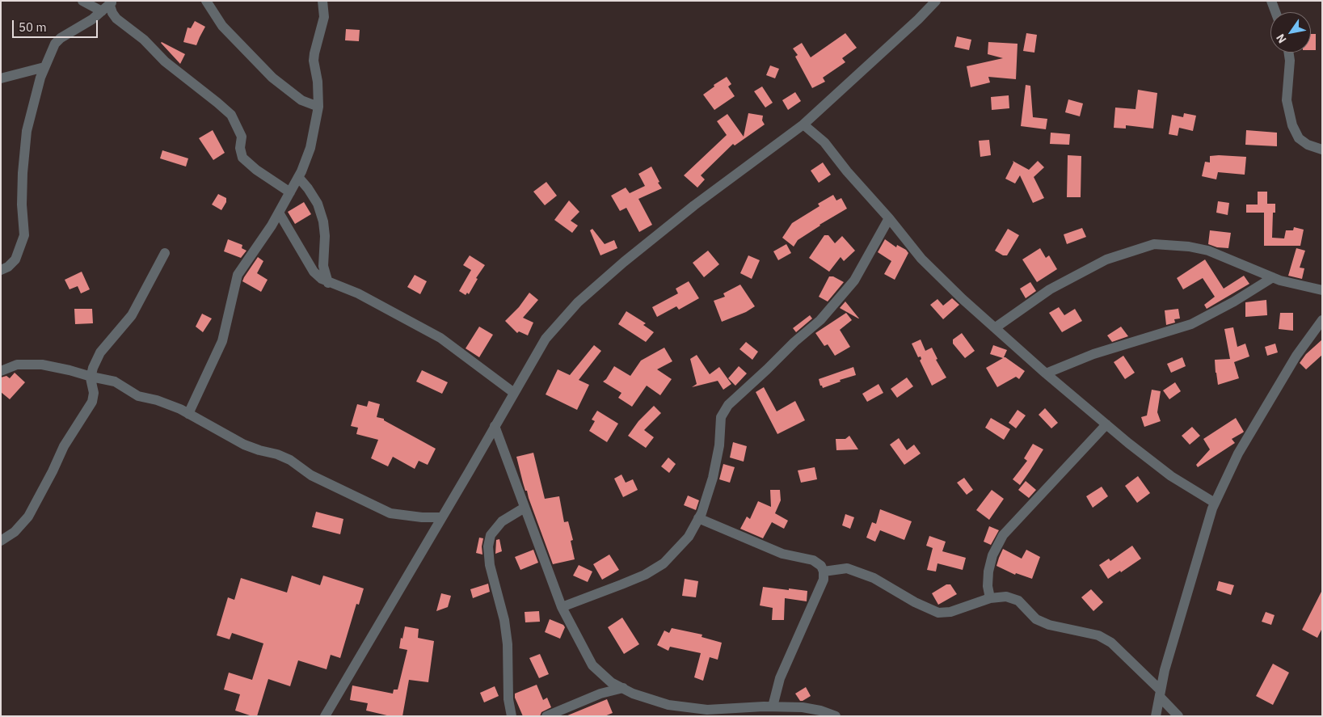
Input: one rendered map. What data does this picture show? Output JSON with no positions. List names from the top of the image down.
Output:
{
  "scale_bar": "50 m",
  "north": "bottom left"
}
